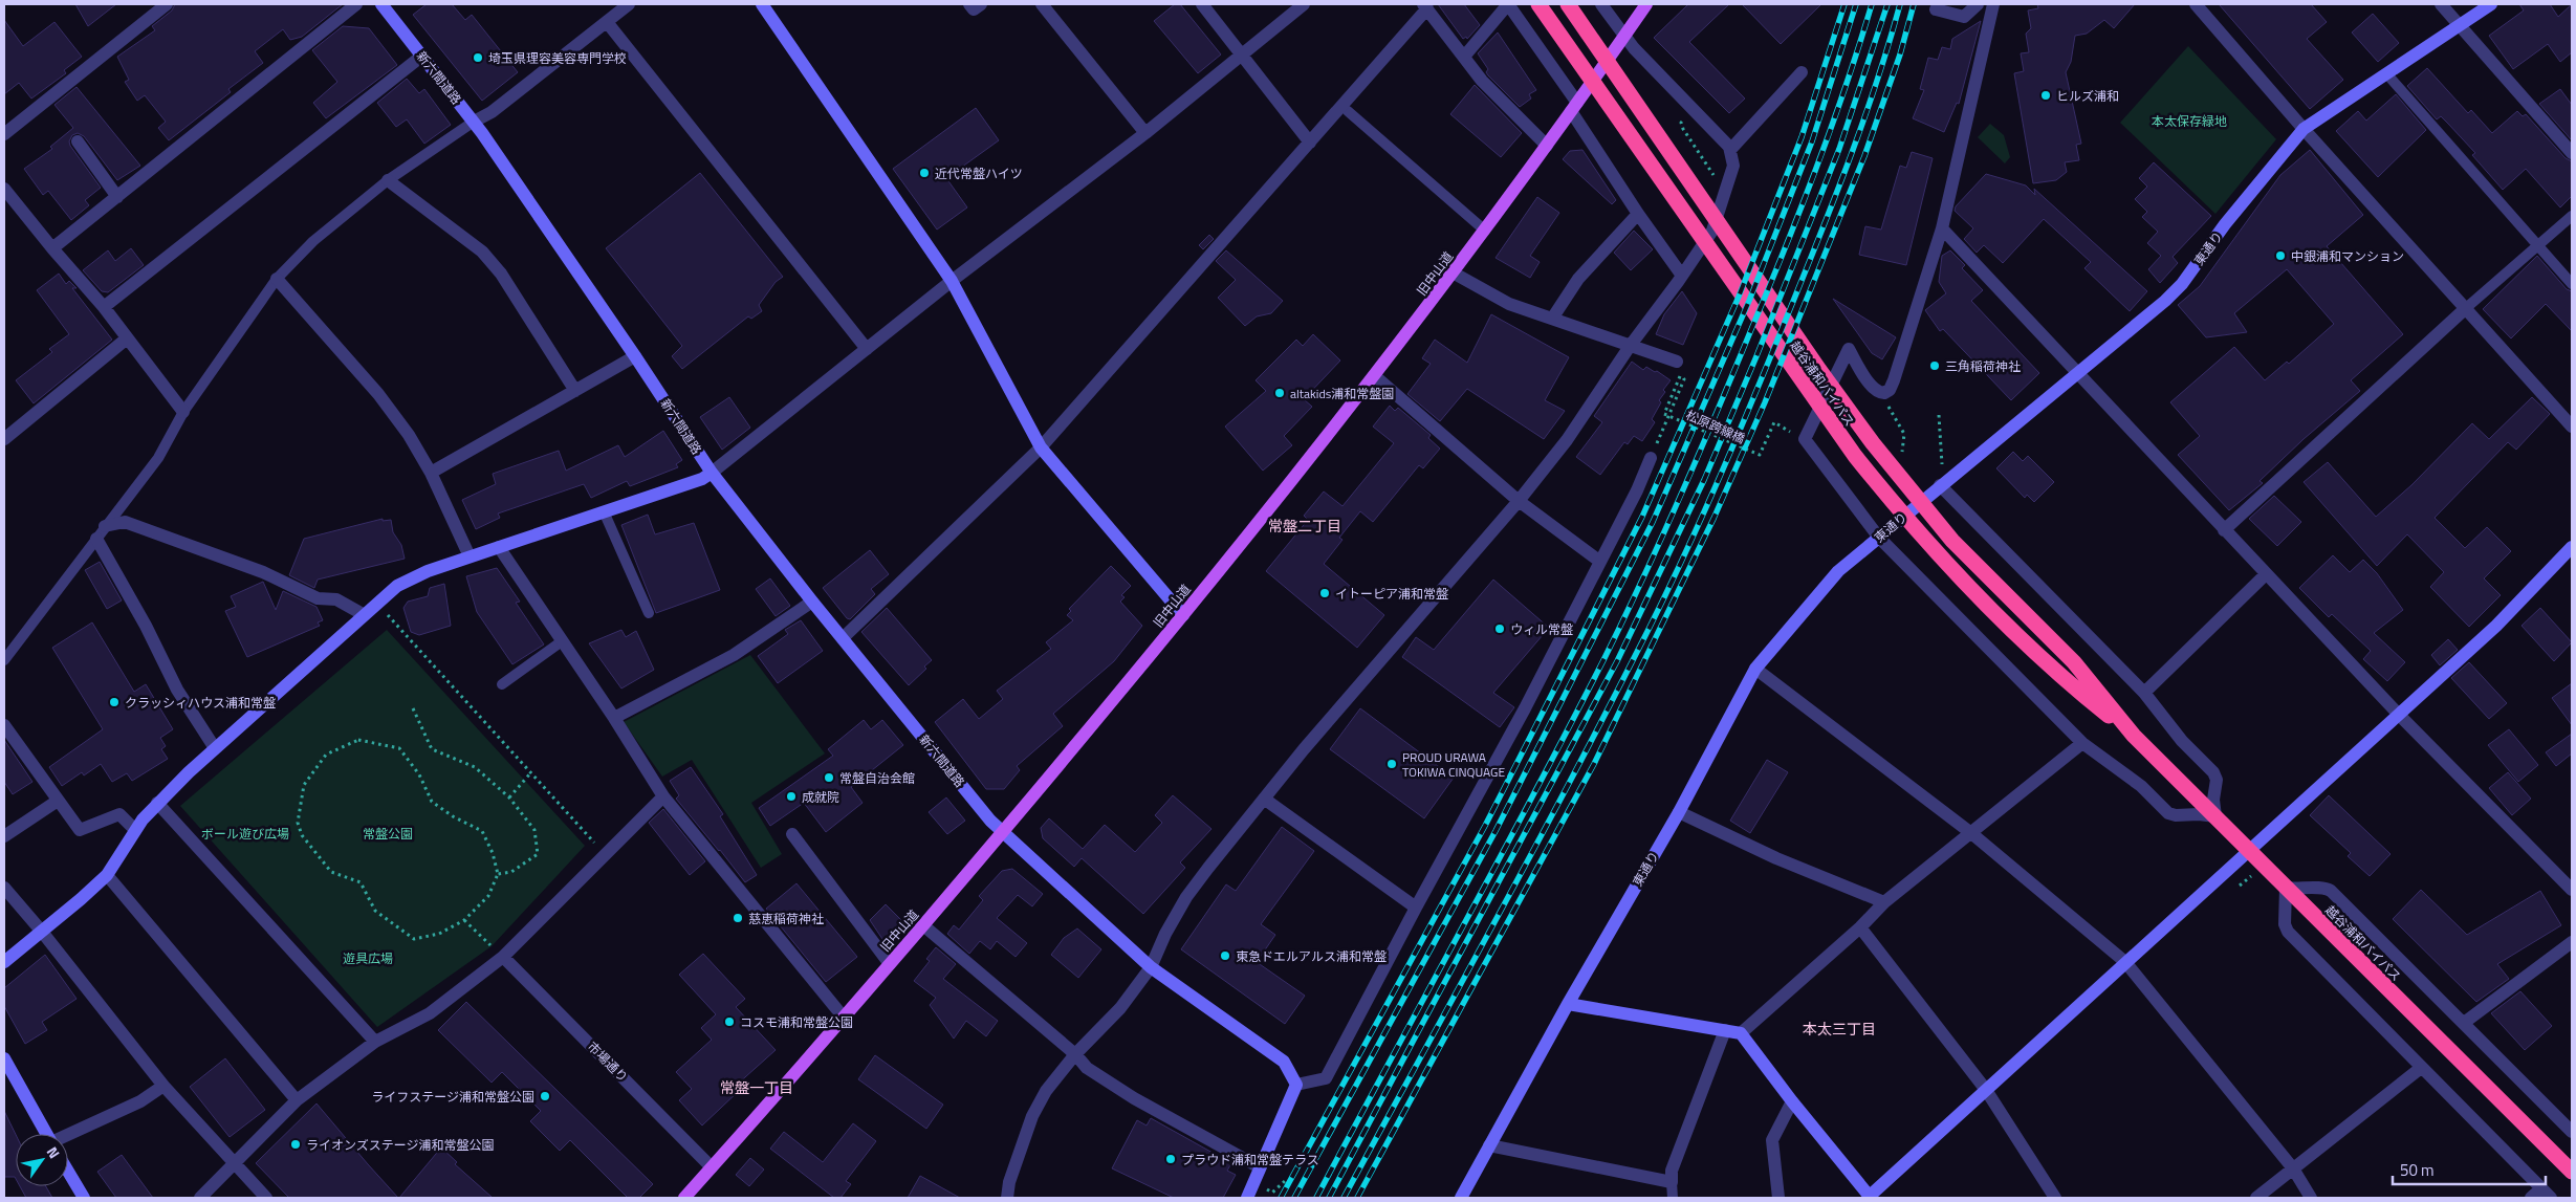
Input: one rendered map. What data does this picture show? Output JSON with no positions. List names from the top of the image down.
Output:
{
  "streets": {
    "highway": ["越谷浦和バイパス"],
    "main road": ["旧中山道"],
    "street": ["新六間道路", "東通り", "市場通り"],
    "path": ["松原跨線橋"]
  },
  "crossings": [
    ["新六間道路", "旧中山道"],
    ["旧中山道", "市場通り"]
  ],
  "districts": ["常盤二丁目", "本太三丁目", "常盤一丁目"],
  "parks": [
    "本太保存緑地",
    "ボール遊び広場",
    "常盤公園",
    "遊具広場"
  ],
  "places": [
    "埼玉県理容美容専門学校",
    "ヒルズ浦和",
    "近代常盤ハイツ",
    "中銀浦和マンション",
    "三角稲荷神社",
    "altakids浦和常盤園",
    "イトーピア浦和常盤",
    "ウィル常盤",
    "クラッシィハウス浦和常盤",
    "PROUD URAWA TOKIWA CINQUAGE",
    "常盤自治会館",
    "成就院",
    "慈恵稲荷神社",
    "東急ドエルアルス浦和常盤",
    "コスモ浦和常盤公園",
    "ライフステージ浦和常盤公園",
    "ライオンズステージ浦和常盤公園",
    "プラウド浦和常盤テラス"
  ],
  "scale_bar": "50 m",
  "north": "top right"
}
